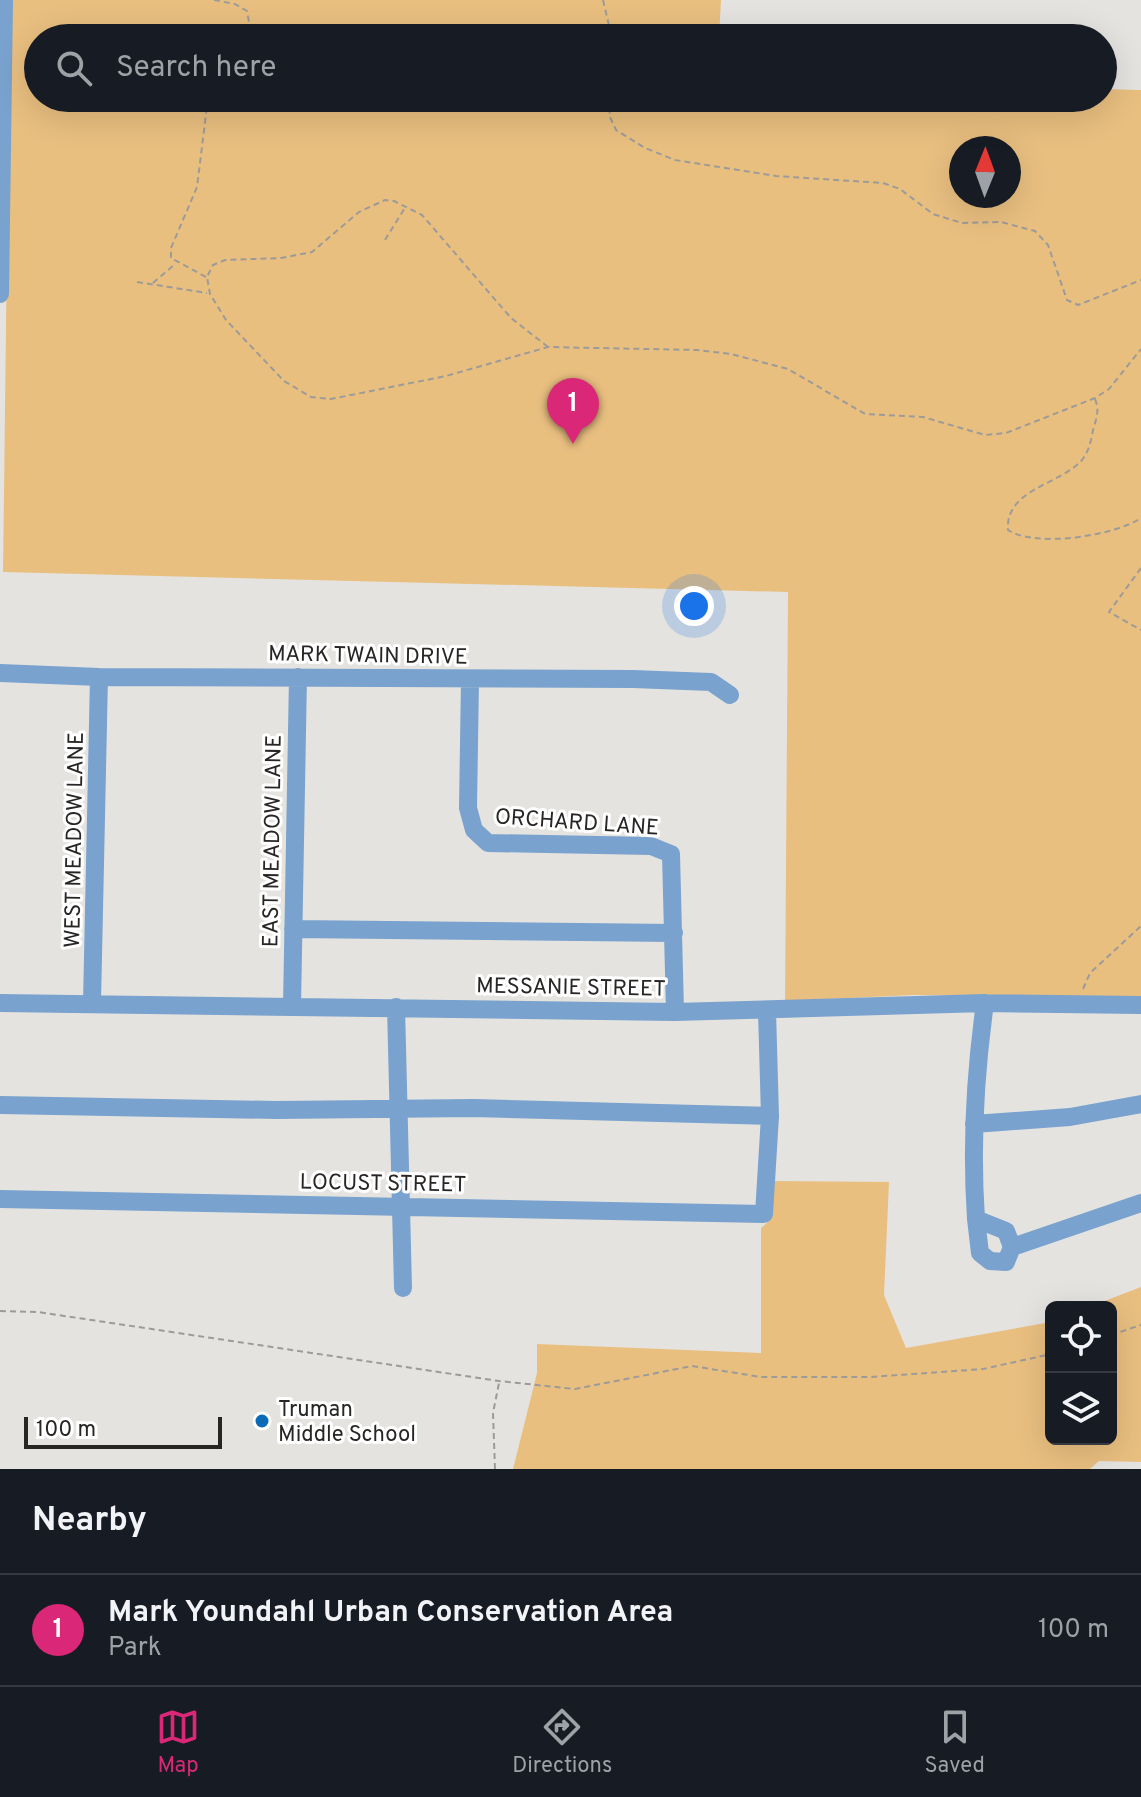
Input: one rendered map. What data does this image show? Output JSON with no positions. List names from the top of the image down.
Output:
{
  "streets": {
    "street": [
      "MARK TWAIN DRIVE",
      "ORCHARD LANE",
      "WEST MEADOW LANE",
      "EAST MEADOW LANE",
      "MESSANIE STREET",
      "LOCUST STREET"
    ]
  },
  "crossings": [
    ["MARK TWAIN DRIVE", "ORCHARD LANE"],
    ["MARK TWAIN DRIVE", "WEST MEADOW LANE"],
    ["MARK TWAIN DRIVE", "EAST MEADOW LANE"],
    ["ORCHARD LANE", "MESSANIE STREET"],
    ["WEST MEADOW LANE", "MESSANIE STREET"],
    ["EAST MEADOW LANE", "MESSANIE STREET"]
  ],
  "places": ["Truman Middle School"],
  "scale_bar": "100 m",
  "north": "top",
  "page": {
    "search": "Search here",
    "pins": "1",
    "scale": "100 m",
    "heading": "Nearby",
    "list": [
      {
        "mark": "1",
        "name": "Mark Youndahl Urban Conservation Area",
        "note": "Park",
        "value": "100 m"
      }
    ],
    "nav": ["Map", "Directions", "Saved"]
  }
}
